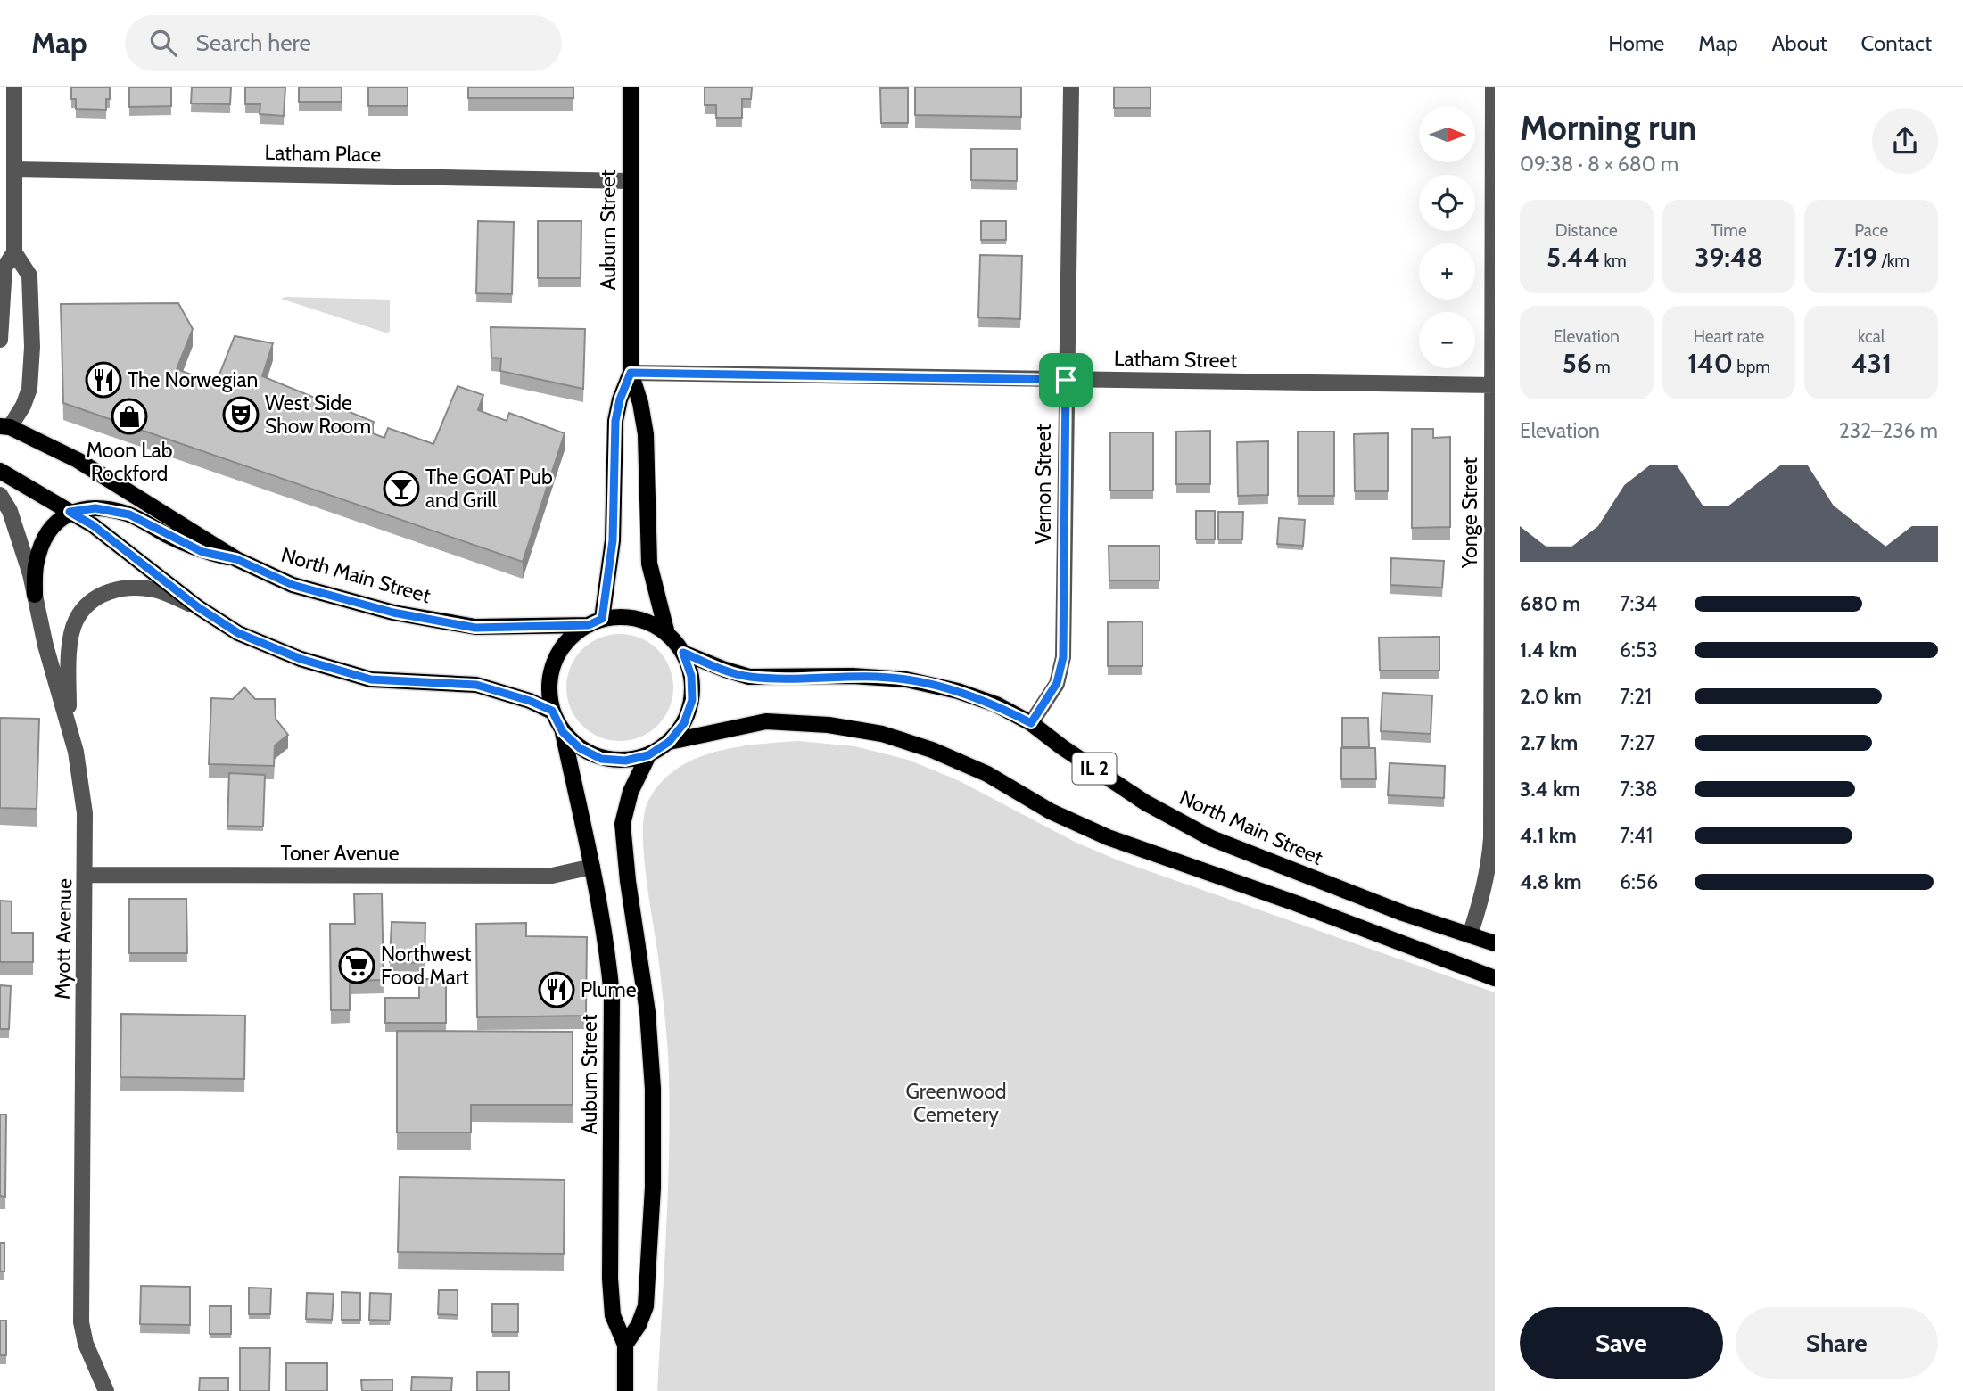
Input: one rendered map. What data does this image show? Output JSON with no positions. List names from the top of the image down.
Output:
{
  "streets": {
    "main road": ["Auburn Street", "North Main Street", "IL 2"],
    "street": [
      "Latham Place",
      "Latham Street",
      "Vernon Street",
      "Yonge Street",
      "Toner Avenue",
      "Myott Avenue"
    ]
  },
  "crossings": [
    ["Latham Place", "Auburn Street"],
    ["Auburn Street", "Latham Street"],
    ["Auburn Street", "North Main Street"],
    ["Auburn Street", "Toner Avenue"],
    ["Latham Street", "Vernon Street"],
    ["Latham Street", "Yonge Street"],
    ["Vernon Street", "North Main Street"],
    ["Yonge Street", "North Main Street"],
    ["Toner Avenue", "Myott Avenue"]
  ],
  "parks": ["Greenwood Cemetery"],
  "places": {
    "restaurant": ["The Norwegian", "Plume"],
    "theatre": ["West Side Show Room"],
    "shop": ["Moon Lab Rockford"],
    "bar": ["The GOAT Pub and Grill"],
    "supermarket": ["Northwest Food Mart"]
  },
  "north": "right",
  "page": {
    "header": "Map",
    "search": "Search here",
    "nav": [
      "Home",
      "Map",
      "About",
      "Contact"
    ],
    "heading": ["Morning run", "09:38 · 8 × 680 m"],
    "map_buttons": ["+", "−"],
    "stats": [
      ["Distance", "5.44 km"],
      ["Time", "39:48"],
      ["Pace", "7:19 /km"],
      ["Elevation", "56 m"],
      ["Heart rate", "140 bpm"],
      ["kcal", "431"]
    ],
    "chart": ["Elevation", "232–236 m"],
    "list": [
      {
        "name": "680 m",
        "note": "7:34"
      },
      {
        "name": "1.4 km",
        "note": "6:53"
      },
      {
        "name": "2.0 km",
        "note": "7:21"
      },
      {
        "name": "2.7 km",
        "note": "7:27"
      },
      {
        "name": "3.4 km",
        "note": "7:38"
      },
      {
        "name": "4.1 km",
        "note": "7:41"
      },
      {
        "name": "4.8 km",
        "note": "6:56"
      }
    ],
    "buttons": ["Save", "Share"]
  }
}
